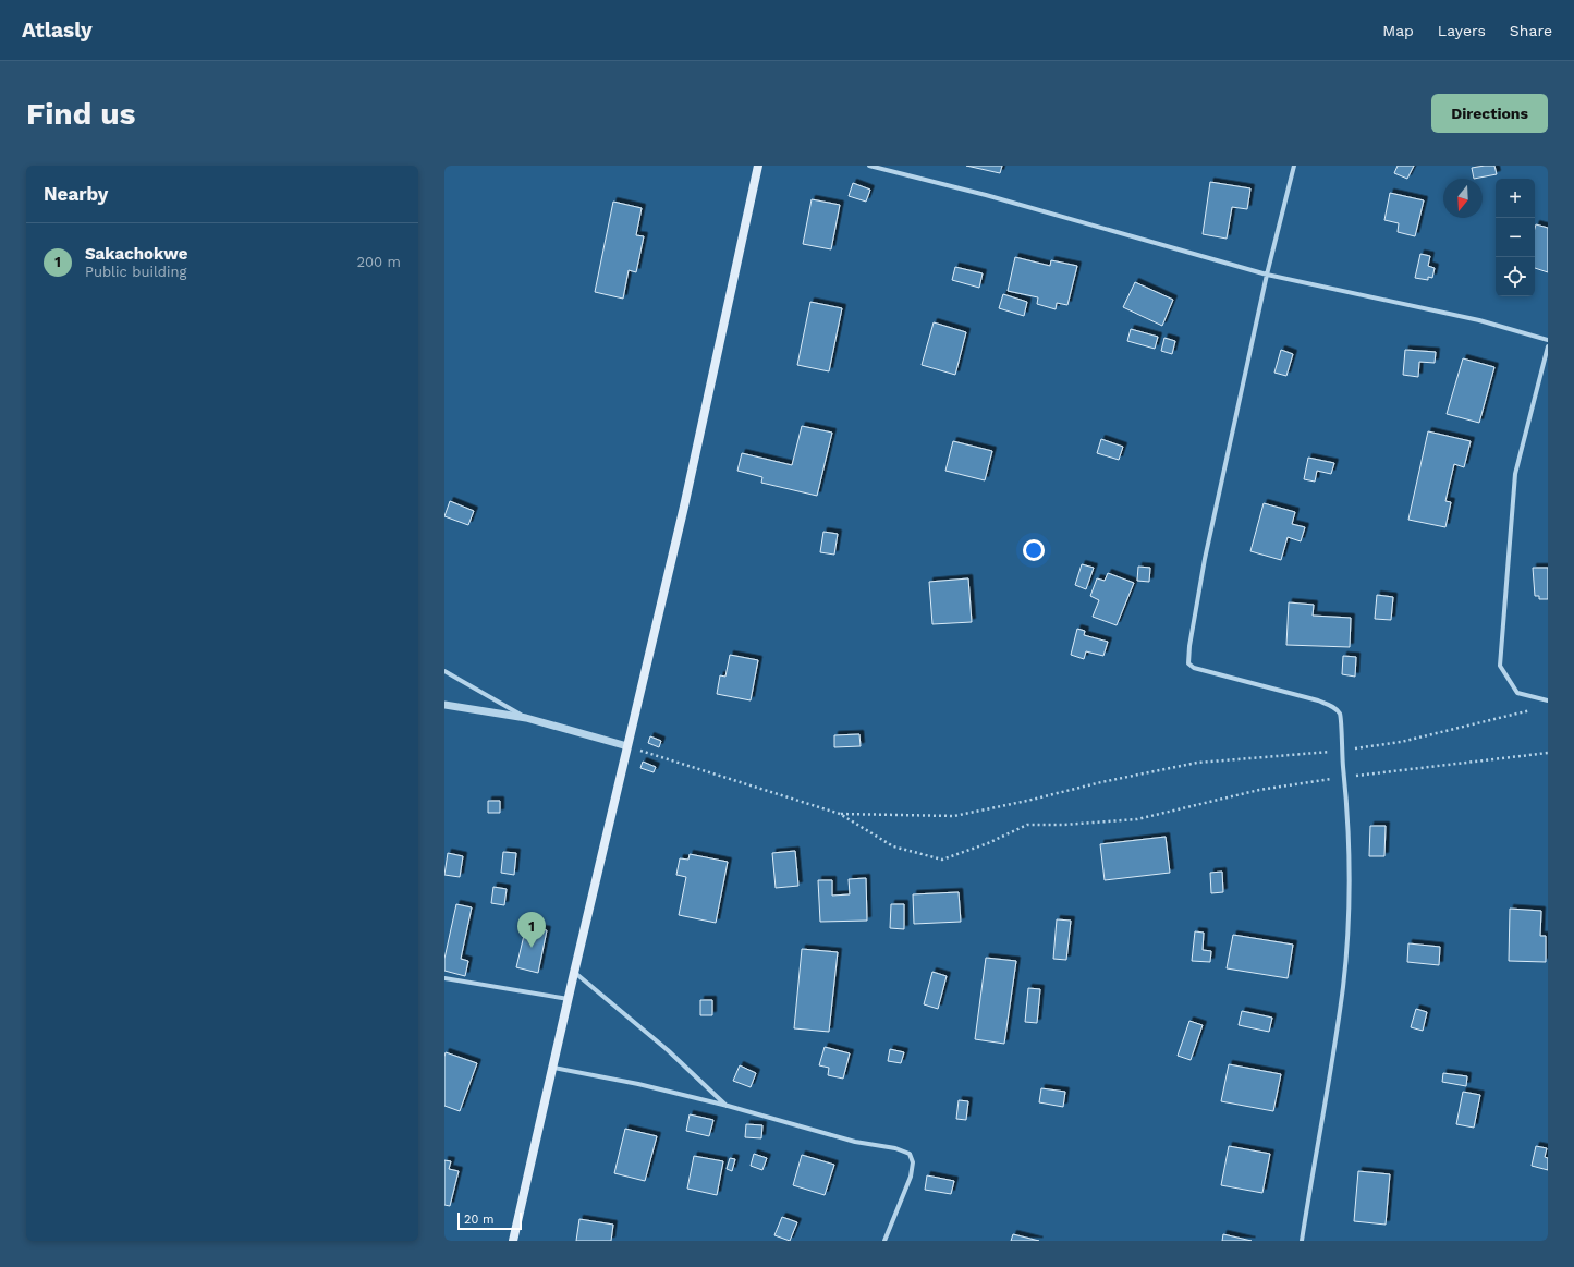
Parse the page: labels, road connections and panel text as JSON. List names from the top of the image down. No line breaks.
{"scale_bar":"20 m","north":"bottom","page":{"header":"Atlasly","nav":["Map","Layers","Share"],"buttons":"Directions","title":"Find us","heading":"Nearby","map_buttons":["+","−"],"list":[{"mark":"1","name":"Sakachokwe","note":"Public building","value":"200 m"}],"pins":"1","scale":"20 m"}}
